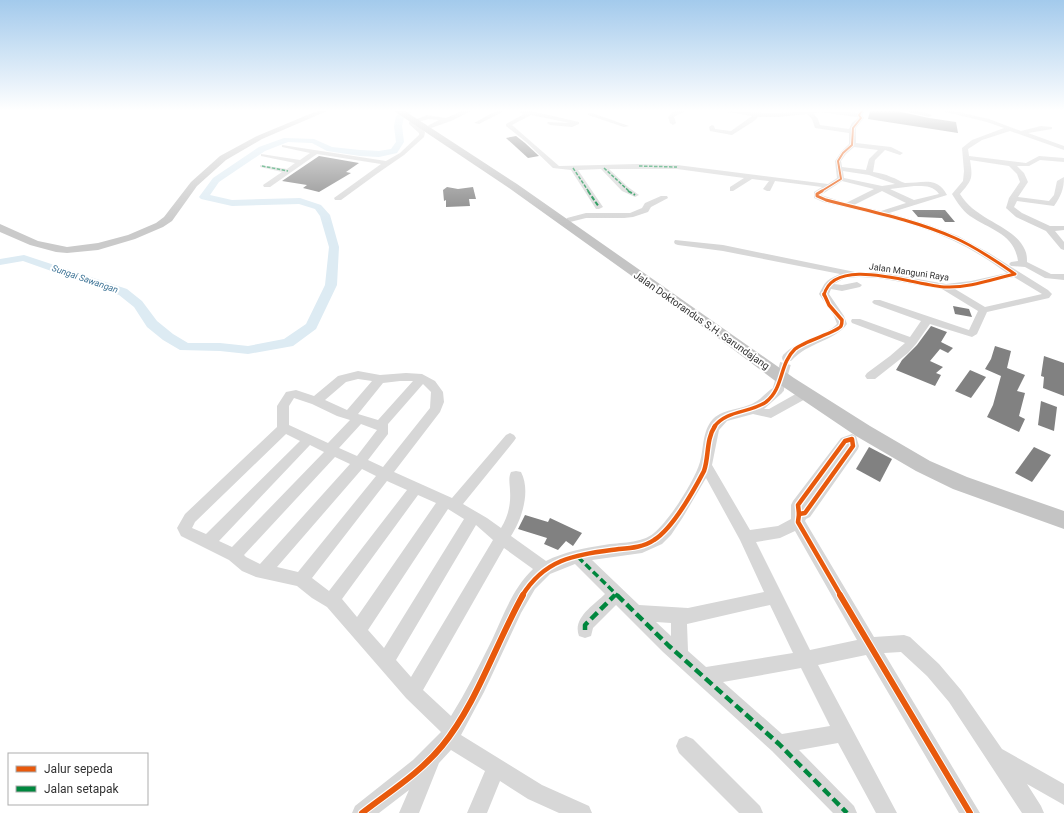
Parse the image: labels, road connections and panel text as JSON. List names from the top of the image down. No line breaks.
{"streets":{"highway":["Jalan Doktorandus S.H. Sarundajang"],"street":["Jalan Manguni Raya"]},"water":["Sungai Sawangan"],"legend":["Jalur sepeda","Jalan setapak"]}
